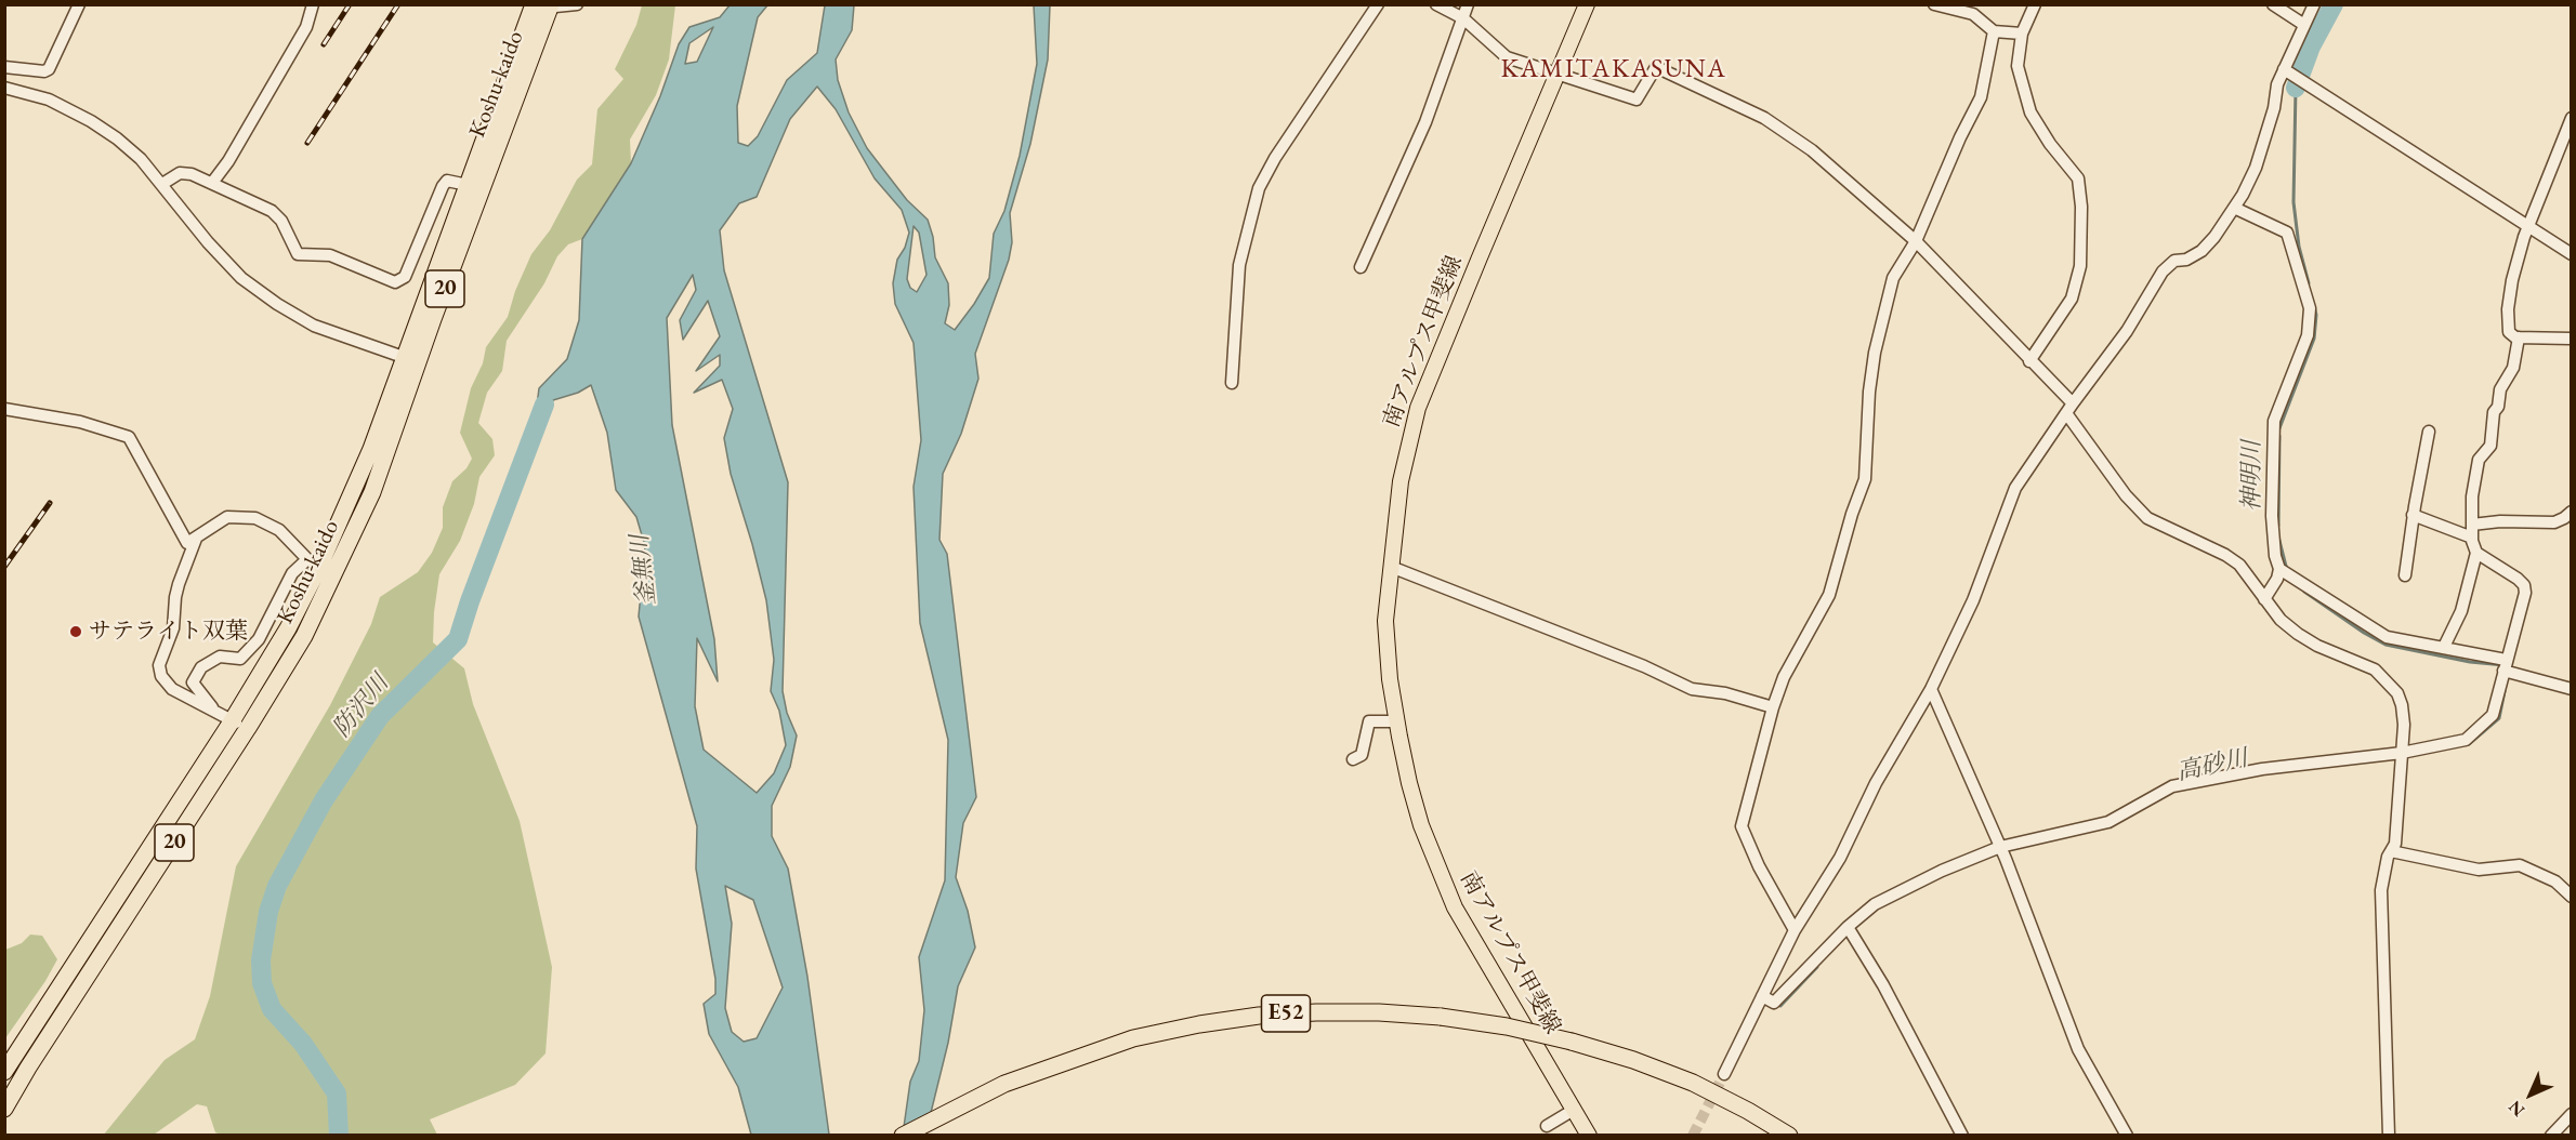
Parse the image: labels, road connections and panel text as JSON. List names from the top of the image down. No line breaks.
{"streets":{"highway":["Koshu-kaido","20","E52"],"main road":["南アルプス甲斐線"]},"districts":["KAMITAKASUNA"],"water":["神明川","釜無川","防沢川","高砂川"],"places":["サテライト双葉"],"north":"bottom left"}
